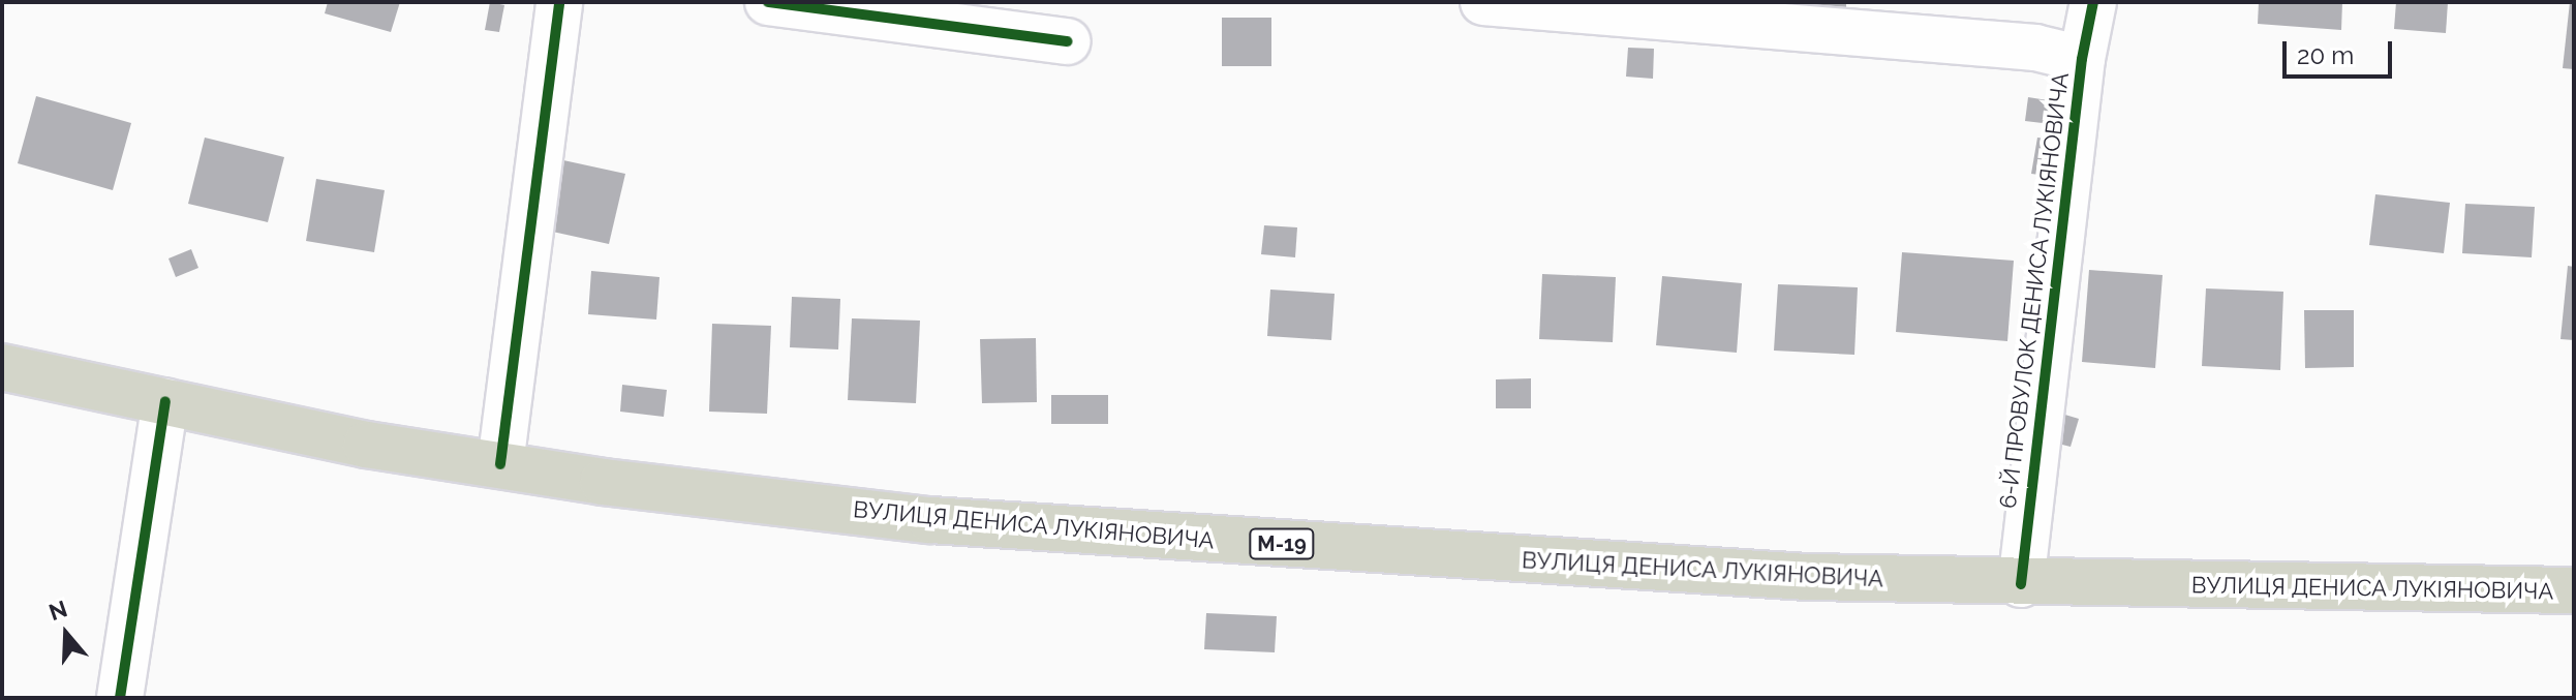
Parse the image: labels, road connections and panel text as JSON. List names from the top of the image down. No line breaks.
{"streets":{"highway":["ВУЛИЦЯ ДЕНИСА ЛУКІЯНОВИЧА","М-19"],"street":["6-Й ПРОВУЛОК ДЕНИСА ЛУКІЯНОВИЧА"]},"crossings":[["6-Й ПРОВУЛОК ДЕНИСА ЛУКІЯНОВИЧА","ВУЛИЦЯ ДЕНИСА ЛУКІЯНОВИЧА"]],"scale_bar":"20 m","north":"top"}
